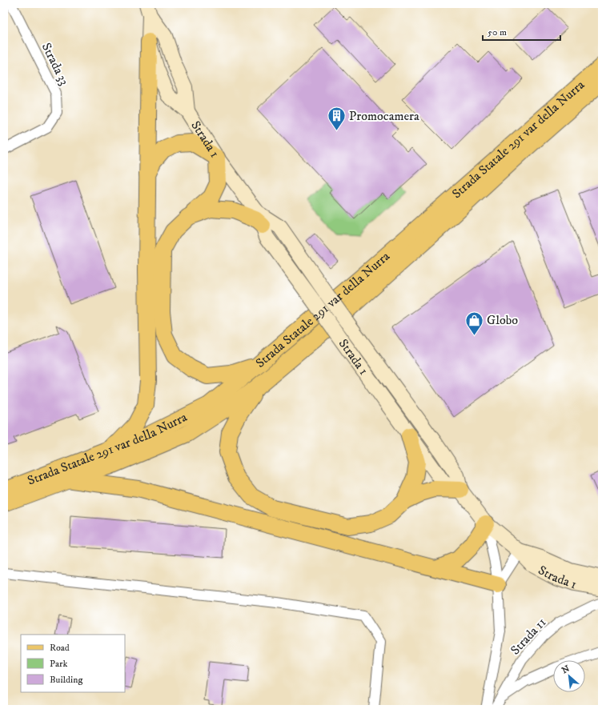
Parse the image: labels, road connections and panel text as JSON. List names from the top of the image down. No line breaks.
{"streets":{"main road":["Strada Statale 291 var della Nurra"],"street":["Strada 33","Strada 1","Strada 11"]},"crossings":[["Strada 1","Strada 11"]],"places":{"building":["Promocamera"],"shop":["Globo"]},"legend":["Road","Park","Building"],"scale_bar":"50 m","north":"top left"}
